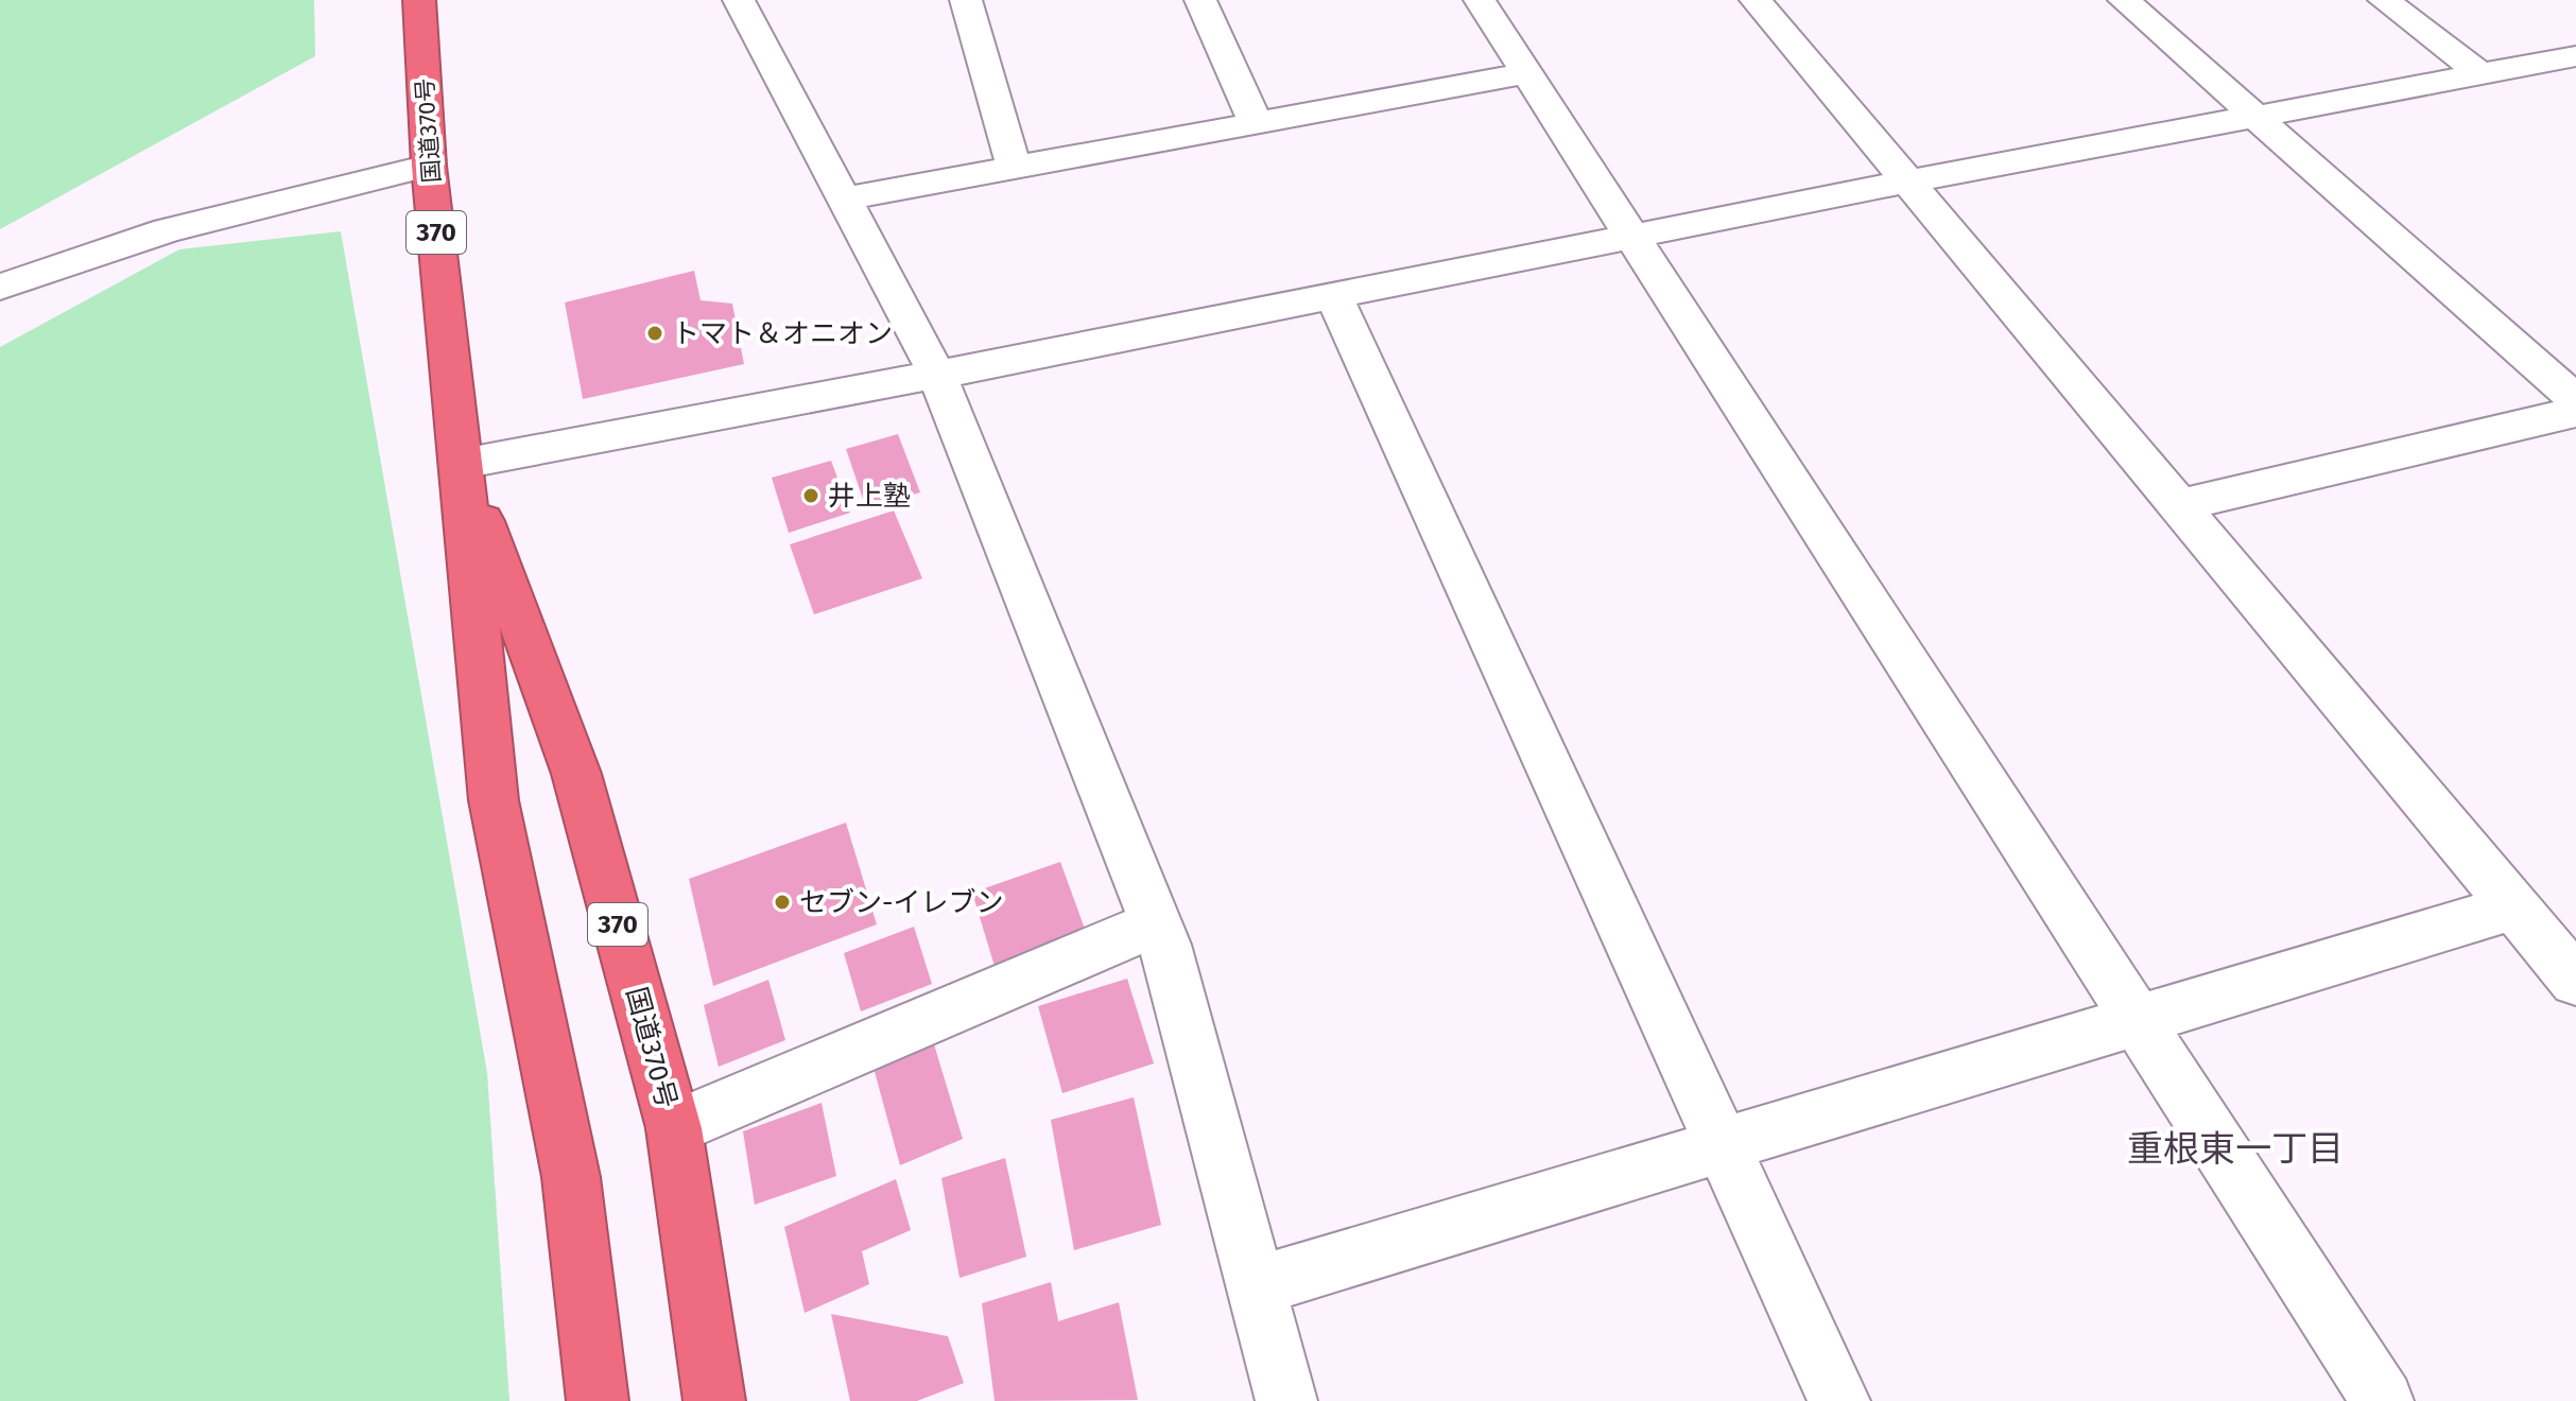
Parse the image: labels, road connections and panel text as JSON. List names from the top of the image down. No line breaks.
{"streets":{"highway":["国道370号","370"]},"districts":["重根東一丁目"],"places":["トマト＆オニオン","井上塾","セブン-イレブン"]}
